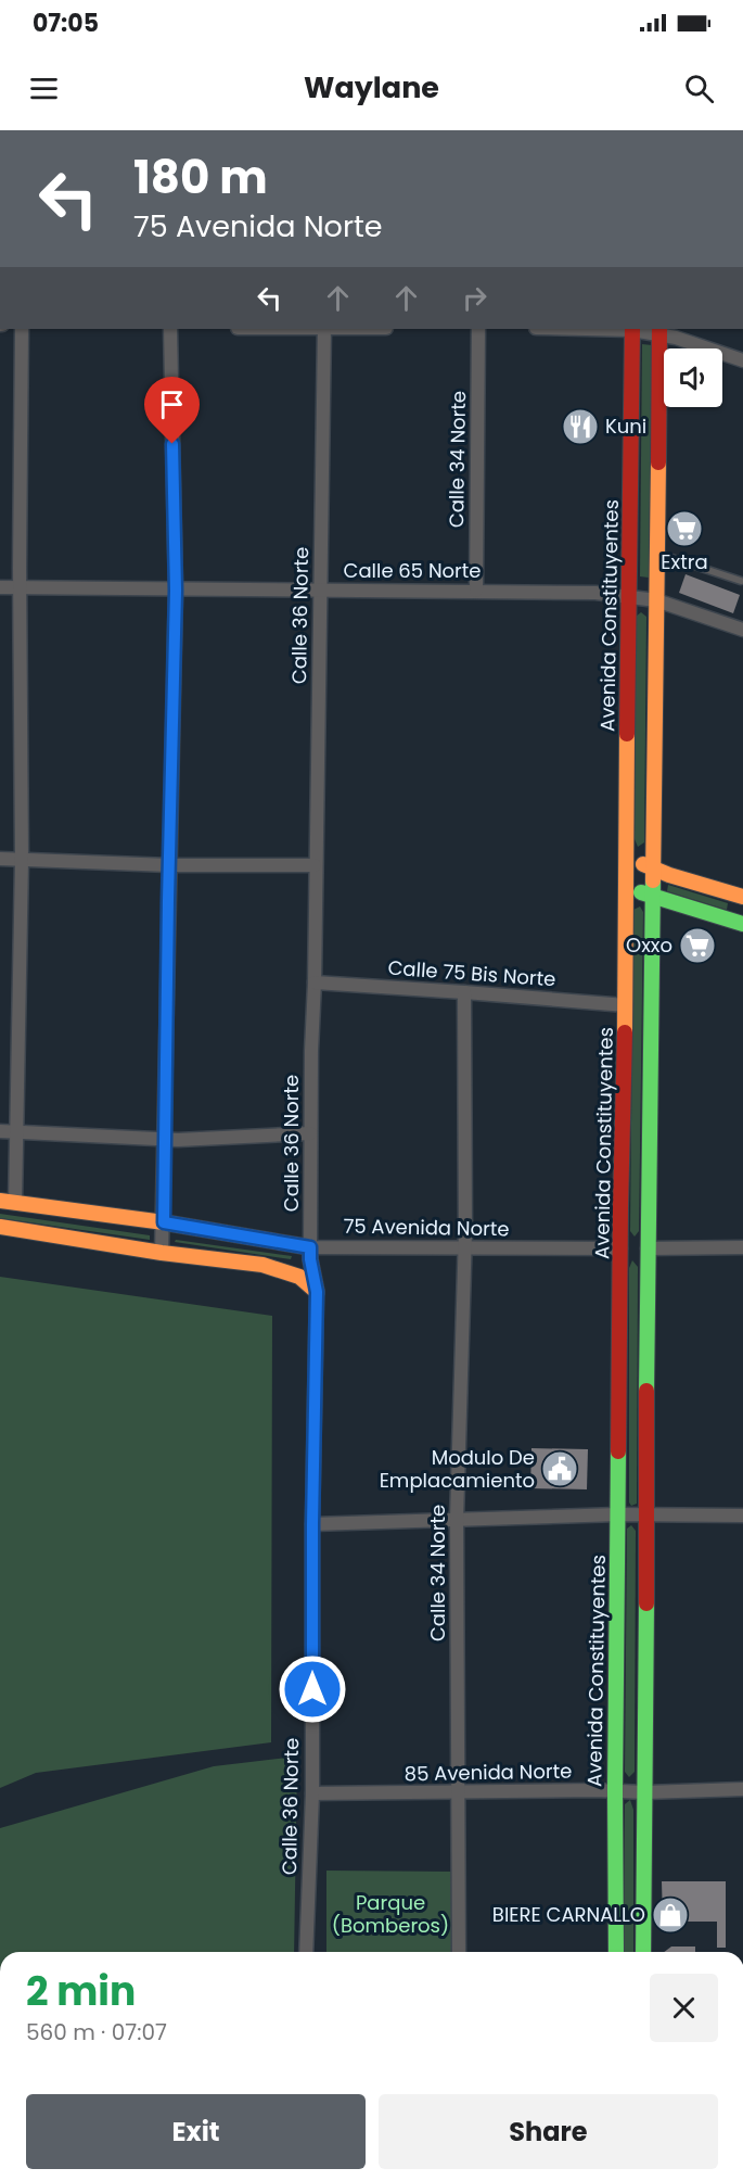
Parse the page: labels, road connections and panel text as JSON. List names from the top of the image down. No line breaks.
{"streets":{"main road":["Calle 36 Norte","Avenida Constituyentes","75 Avenida Norte"],"street":["Calle 34 Norte","Calle 65 Norte","Calle 75 Bis Norte","85 Avenida Norte"]},"crossings":[["Calle 34 Norte","Calle 65 Norte"],["Calle 34 Norte","Calle 75 Bis Norte"],["Calle 34 Norte","75 Avenida Norte"],["Calle 34 Norte","85 Avenida Norte"],["Calle 65 Norte","Calle 36 Norte"],["Calle 65 Norte","Avenida Constituyentes"],["Calle 36 Norte","Calle 75 Bis Norte"],["Calle 36 Norte","75 Avenida Norte"],["Calle 36 Norte","85 Avenida Norte"],["Avenida Constituyentes","Calle 75 Bis Norte"],["Avenida Constituyentes","75 Avenida Norte"],["Avenida Constituyentes","85 Avenida Norte"]],"parks":["Parque (Bomberos)"],"places":{"restaurant":["Kuni"],"supermarket":["Extra","Oxxo"],"public building":["Modulo De Emplacamiento"],"shop":["BIERE CARNALLO"]},"page":{"status":"07:05","header":"Waylane","turn":["180 m","75 Avenida Norte"],"heading":["2 min","560 m · 07:07"],"buttons":["Exit","Share"]}}
